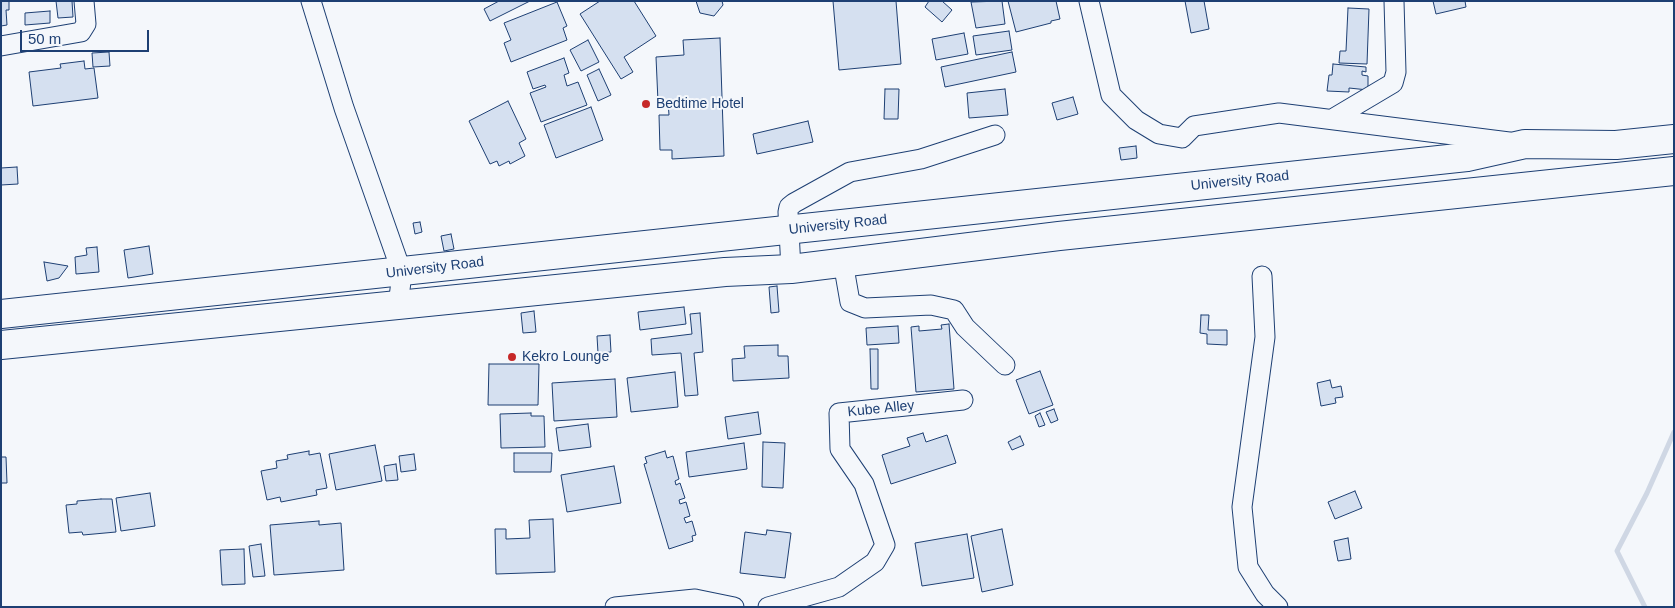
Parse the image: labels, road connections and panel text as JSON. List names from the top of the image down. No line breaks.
{"streets":{"highway":["University Road"],"street":["Kube Alley"]},"places":["Bedtime Hotel","Kekro Lounge"],"scale_bar":"50 m"}
